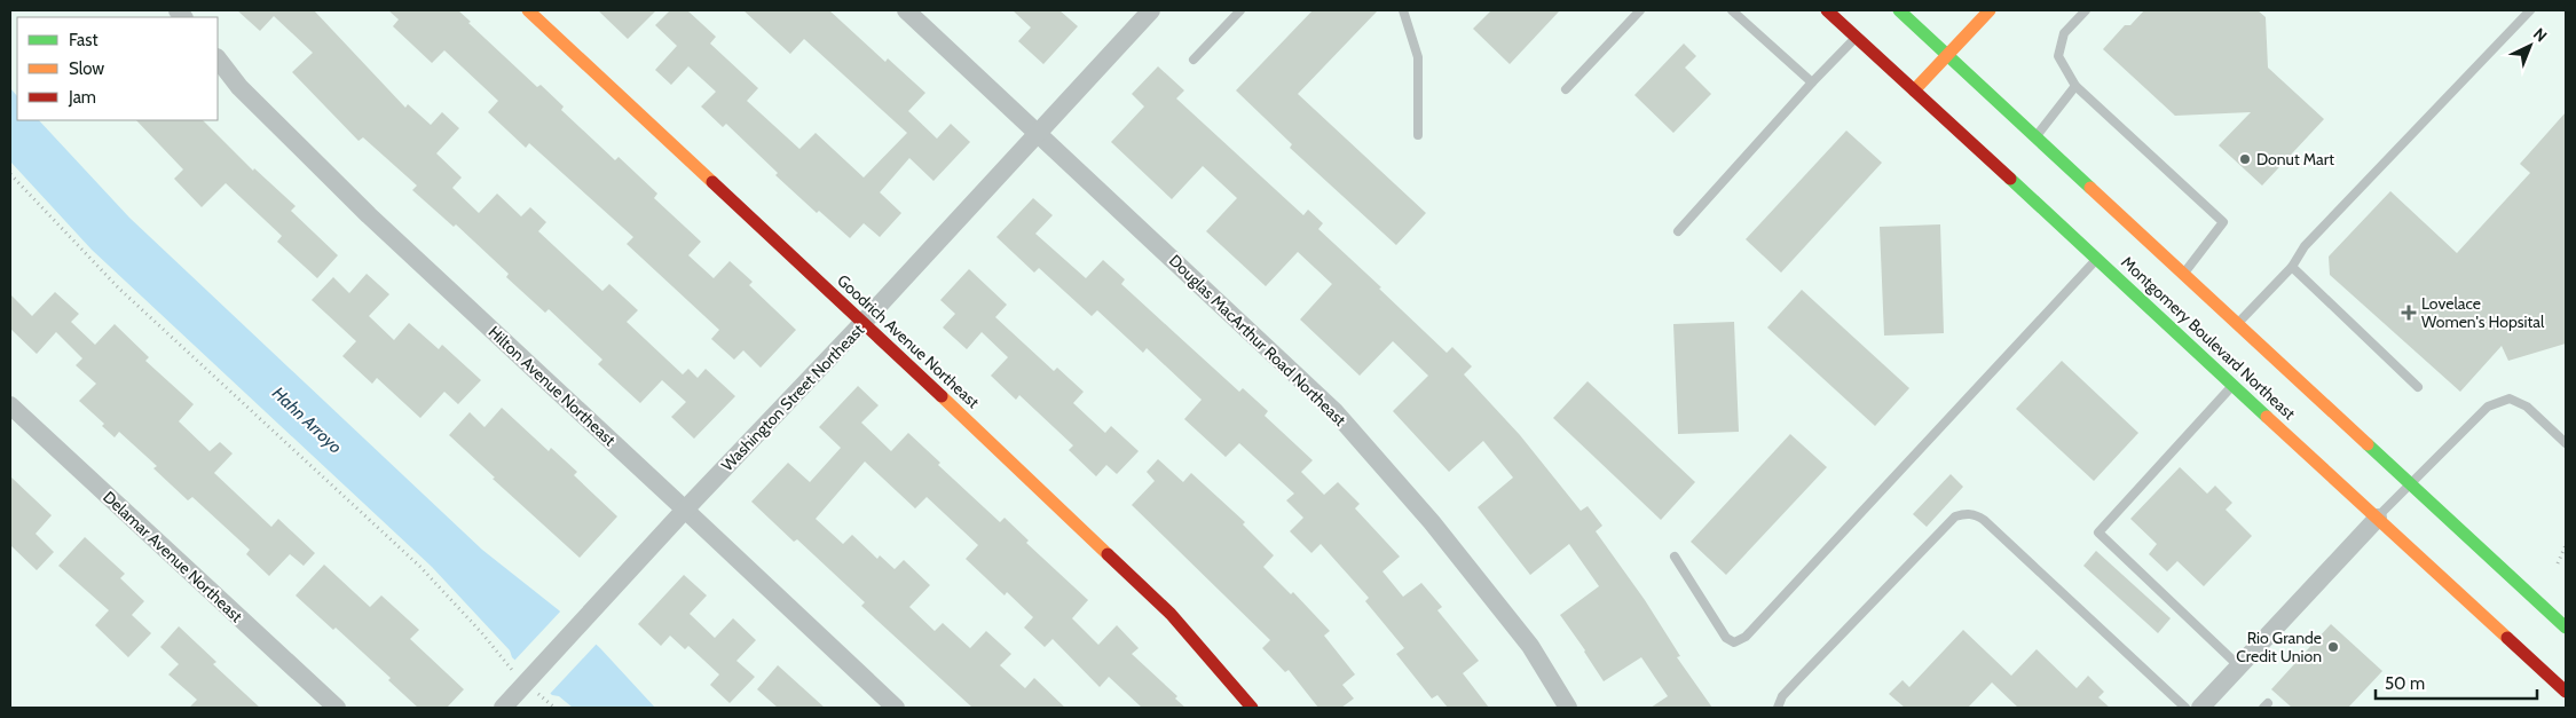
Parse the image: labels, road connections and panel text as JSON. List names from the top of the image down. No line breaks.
{"streets":{"main road":["Montgomery Boulevard Northeast","Goodrich Avenue Northeast"],"street":["Douglas MacArthur Road Northeast","Hilton Avenue Northeast","Washington Street Northeast","Delamar Avenue Northeast"]},"crossings":[["Douglas MacArthur Road Northeast","Washington Street Northeast"],["Goodrich Avenue Northeast","Washington Street Northeast"],["Hilton Avenue Northeast","Washington Street Northeast"]],"water":["Hahn Arroyo"],"places":{"other":["Donut Mart","Rio Grande Credit Union"],"health":["Lovelace Women's Hopsital"]},"legend":["Fast","Slow","Jam"],"scale_bar":"50 m","north":"top right"}
